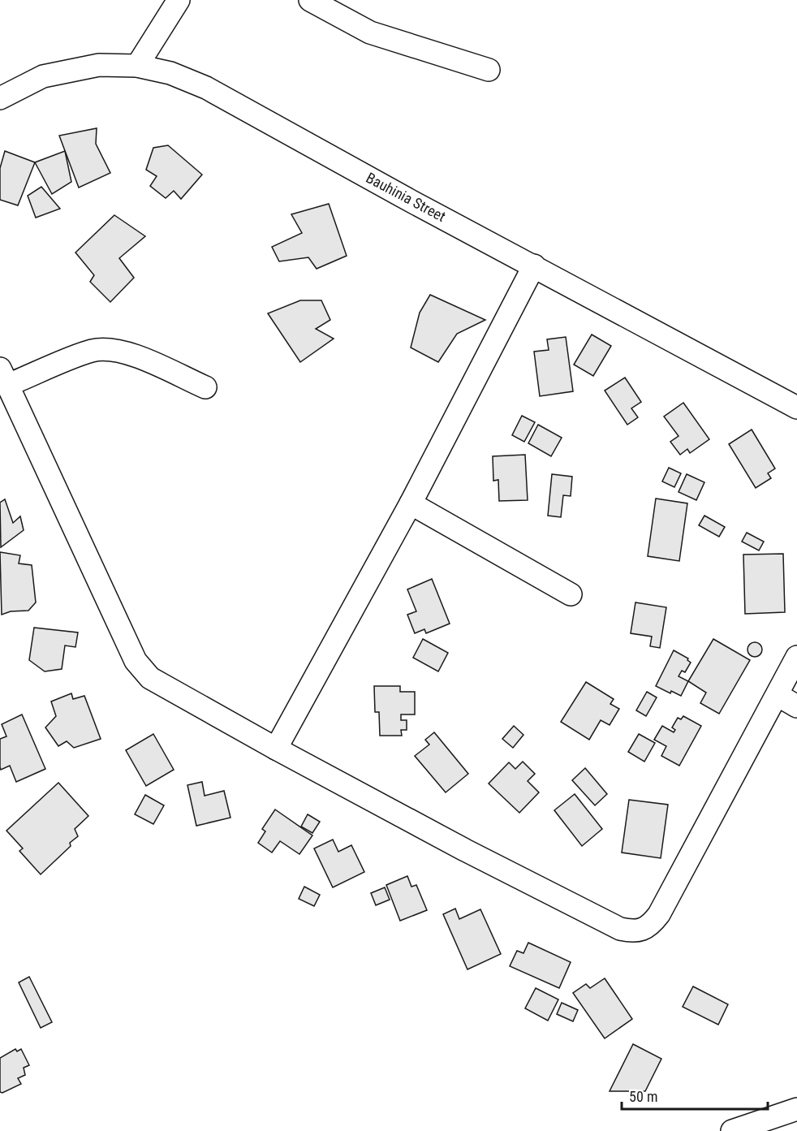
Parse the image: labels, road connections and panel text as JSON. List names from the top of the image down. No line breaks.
{"streets":{"street":["Bauhinia Street"]},"scale_bar":"50 m"}
